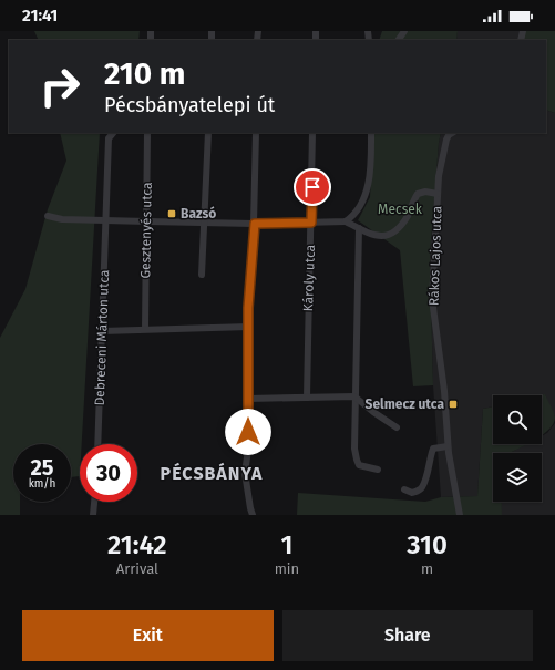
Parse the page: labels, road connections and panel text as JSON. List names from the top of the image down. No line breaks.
{"streets":{"street":["Gesztenyés utca","Rákos Lajos utca","Károly utca","Debreceni Márton utca"]},"districts":["PÉCSBÁNYA"],"parks":["Mecsek"],"places":{"transit":["Bazsó","Selmecz utca"]},"page":{"status":"21:41","turn":["210 m","Pécsbányatelepi út"],"speed":"25 km/h","limit":"30","eta":["21:42","Arrival","1","min","310","m"],"buttons":["Exit","Share"]}}
